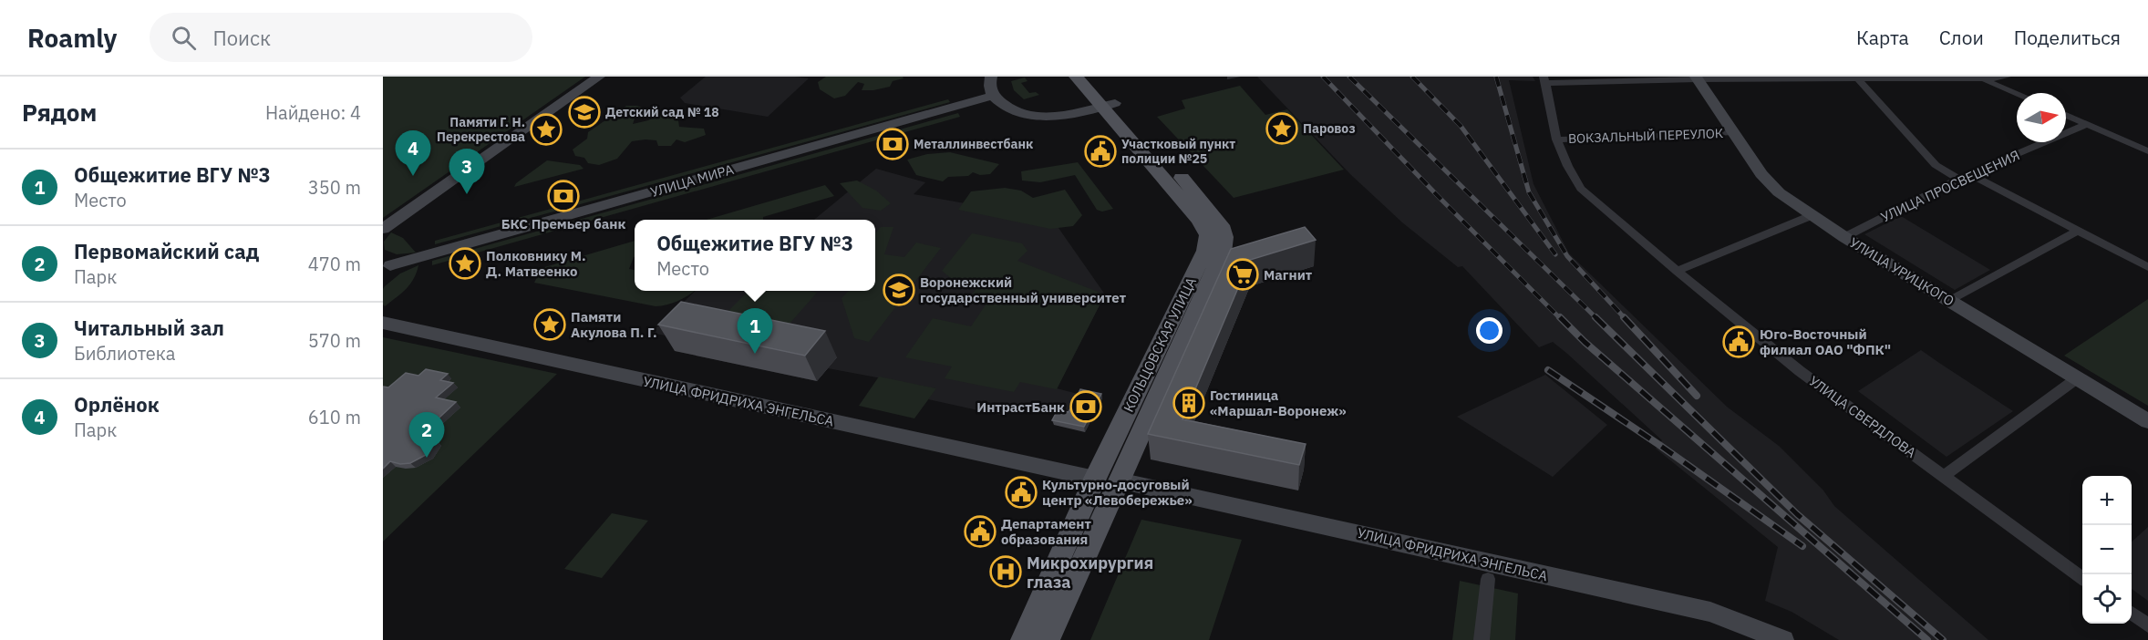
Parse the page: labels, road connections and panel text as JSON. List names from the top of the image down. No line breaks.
{"streets":{"main road":["КОЛЬЦОВСКАЯ УЛИЦА"],"street":["ВОКЗАЛЬНЫЙ ПЕРЕУЛОК","УЛИЦА МИРА","УЛИЦА ПРОСВЕЩЕНИЯ","УЛИЦА УРИЦКОГО","УЛИЦА ФРИДРИХА ЭНГЕЛЬСА","УЛИЦА СВЕРДЛОВА"]},"crossings":[["ВОКЗАЛЬНЫЙ ПЕРЕУЛОК","УЛИЦА УРИЦКОГО"],["ВОКЗАЛЬНЫЙ ПЕРЕУЛОК","УЛИЦА СВЕРДЛОВА"],["УЛИЦА ПРОСВЕЩЕНИЯ","УЛИЦА УРИЦКОГО"],["КОЛЬЦОВСКАЯ УЛИЦА","УЛИЦА ФРИДРИХА ЭНГЕЛЬСА"]],"places":{"school or university":["Детский сад № 18","Воронежский государственный университет"],"place":["Паровоз","Памяти Г. Н. Перекрестова","Полковнику М. Д. Матвеенко","Памяти Акулова П. Г."],"bank":["Металлинвестбанк","БКС Премьер банк","ИнтрастБанк"],"public building":["Участковый пункт полиции №25","Юго-Восточный филиал ОАО \"ФПК\"","Культурно-досуговый центр «Левобережье»","Департамент образования"],"supermarket":["Магнит"],"building":["Гостиница «Маршал-Воронеж»"],"hospital":["Микрохирургия глаза"]},"north":"right","page":{"header":"Roamly","search":"Поиск","nav":["Карта","Слои","Поделиться"],"heading":["Рядом","Найдено: 4"],"pins":["4","3","1","2"],"list":[{"mark":"1","name":"Общежитие ВГУ №3","note":"Место","value":"350 m"},{"mark":"2","name":"Первомайский сад","note":"Парк","value":"470 m"},{"mark":"3","name":"Читальный зал","note":"Библиотека","value":"570 m"},{"mark":"4","name":"Орлёнок","note":"Парк","value":"610 m"}],"popup":["Общежитие ВГУ №3","Место"],"map_buttons":["+","−"]}}
